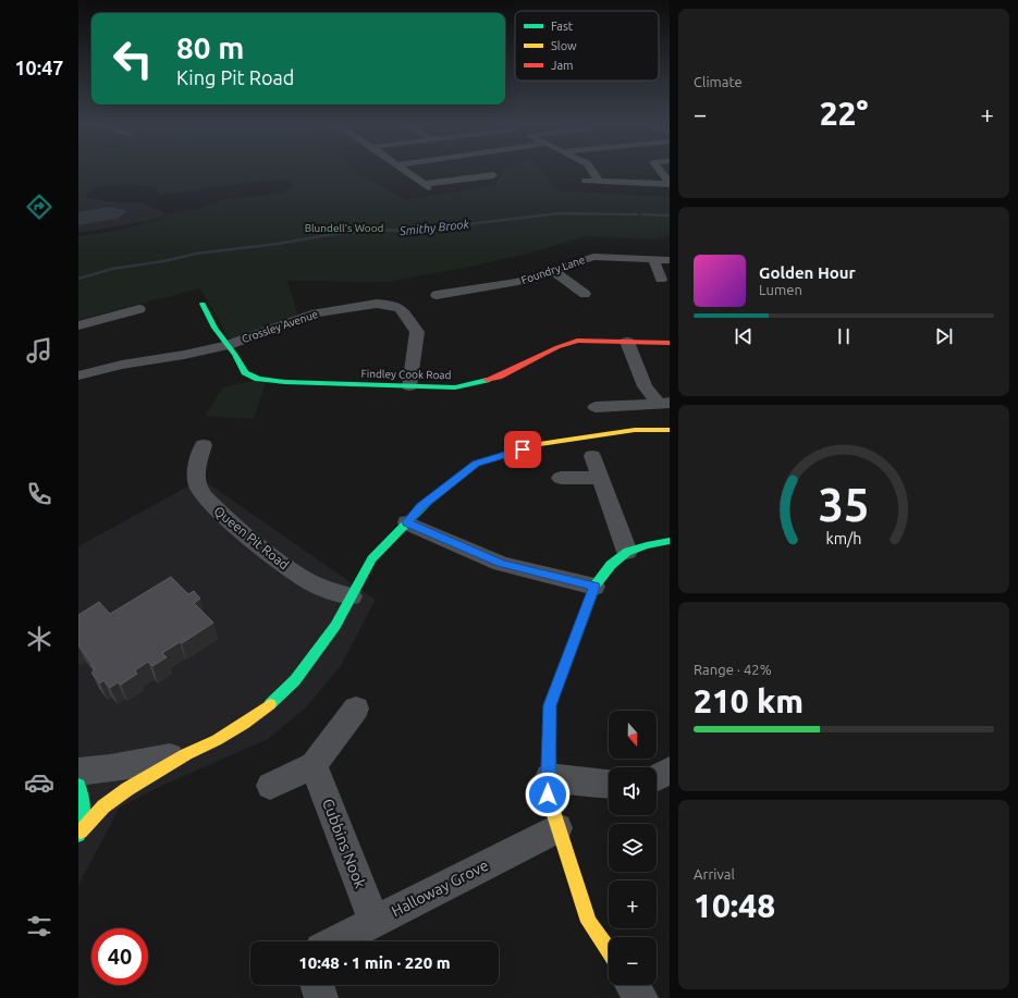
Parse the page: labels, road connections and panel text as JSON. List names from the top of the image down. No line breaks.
{"streets":{"street":["Foundry Lane","Crossley Avenue","Findley Cook Road","Queen Pit Road","Cubbins Nook","Halloway Grove"]},"crossings":[["Crossley Avenue","Findley Cook Road"],["Cubbins Nook","Halloway Grove"]],"water":["Smithy Brook"],"parks":["Blundell's Wood"],"legend":["Fast","Slow","Jam"],"north":"bottom","page":{"tabs":"10:47","tile":["Climate",["Range · 42%","210 km"],["Arrival","10:48"]],"turn":["80 m","King Pit Road"],"heat":["−","22°","+"],"song":["Golden Hour","Lumen"],"map_buttons":["+","−"],"limit":"40","trip":"10:48 · 1 min · 220 m","gauge":["35","km/h"]}}
